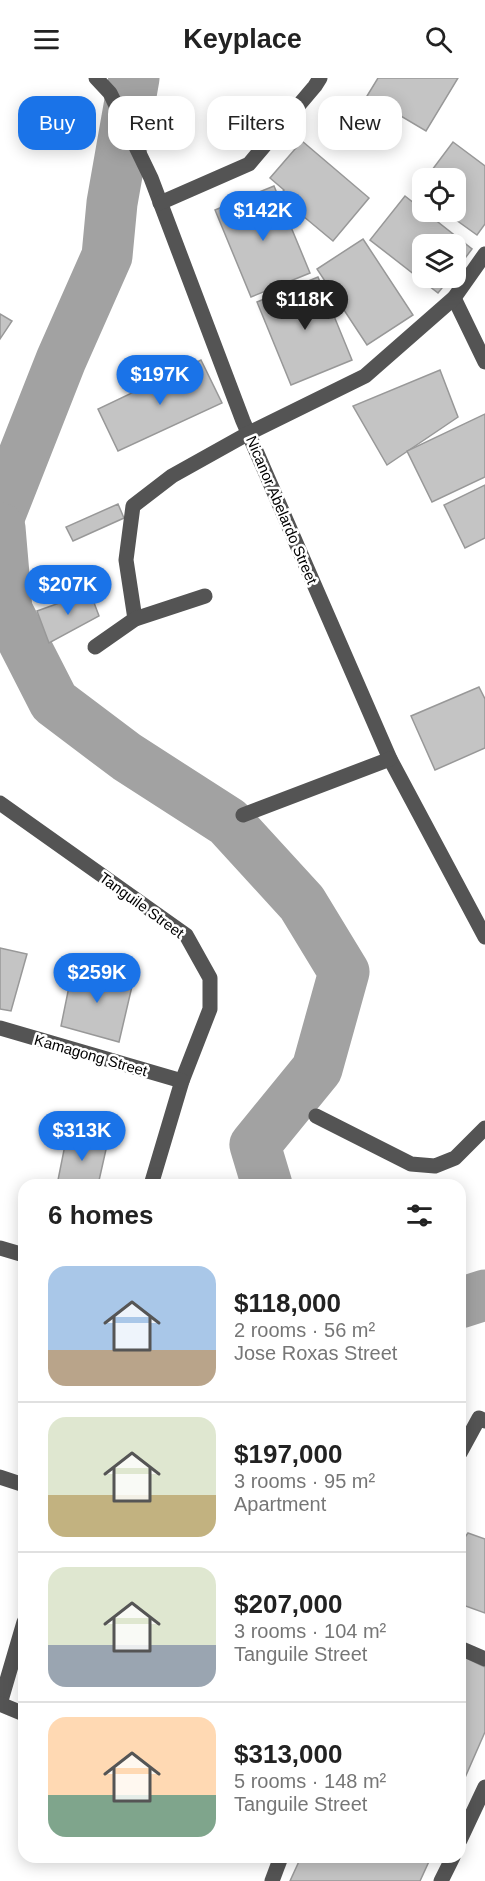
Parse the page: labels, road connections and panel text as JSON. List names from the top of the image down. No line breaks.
{"streets":{"street":["Nicanor Abelardo Street","Tanguile Street","Kamagong Street"]},"crossings":[["Tanguile Street","Kamagong Street"]],"page":{"header":"Keyplace","chip":["Buy","Rent","Filters","New"],"price":["$142K","$118K","$197K","$207K","$259K","$313K"],"heading":"6 homes","list":[{"name":"$118,000","note":"2 rooms · 56 m² · Jose Roxas Street"},{"name":"$197,000","note":"3 rooms · 95 m² · Apartment"},{"name":"$207,000","note":"3 rooms · 104 m² · Tanguile Street"},{"name":"$313,000","note":"5 rooms · 148 m² · Tanguile Street"}]}}
